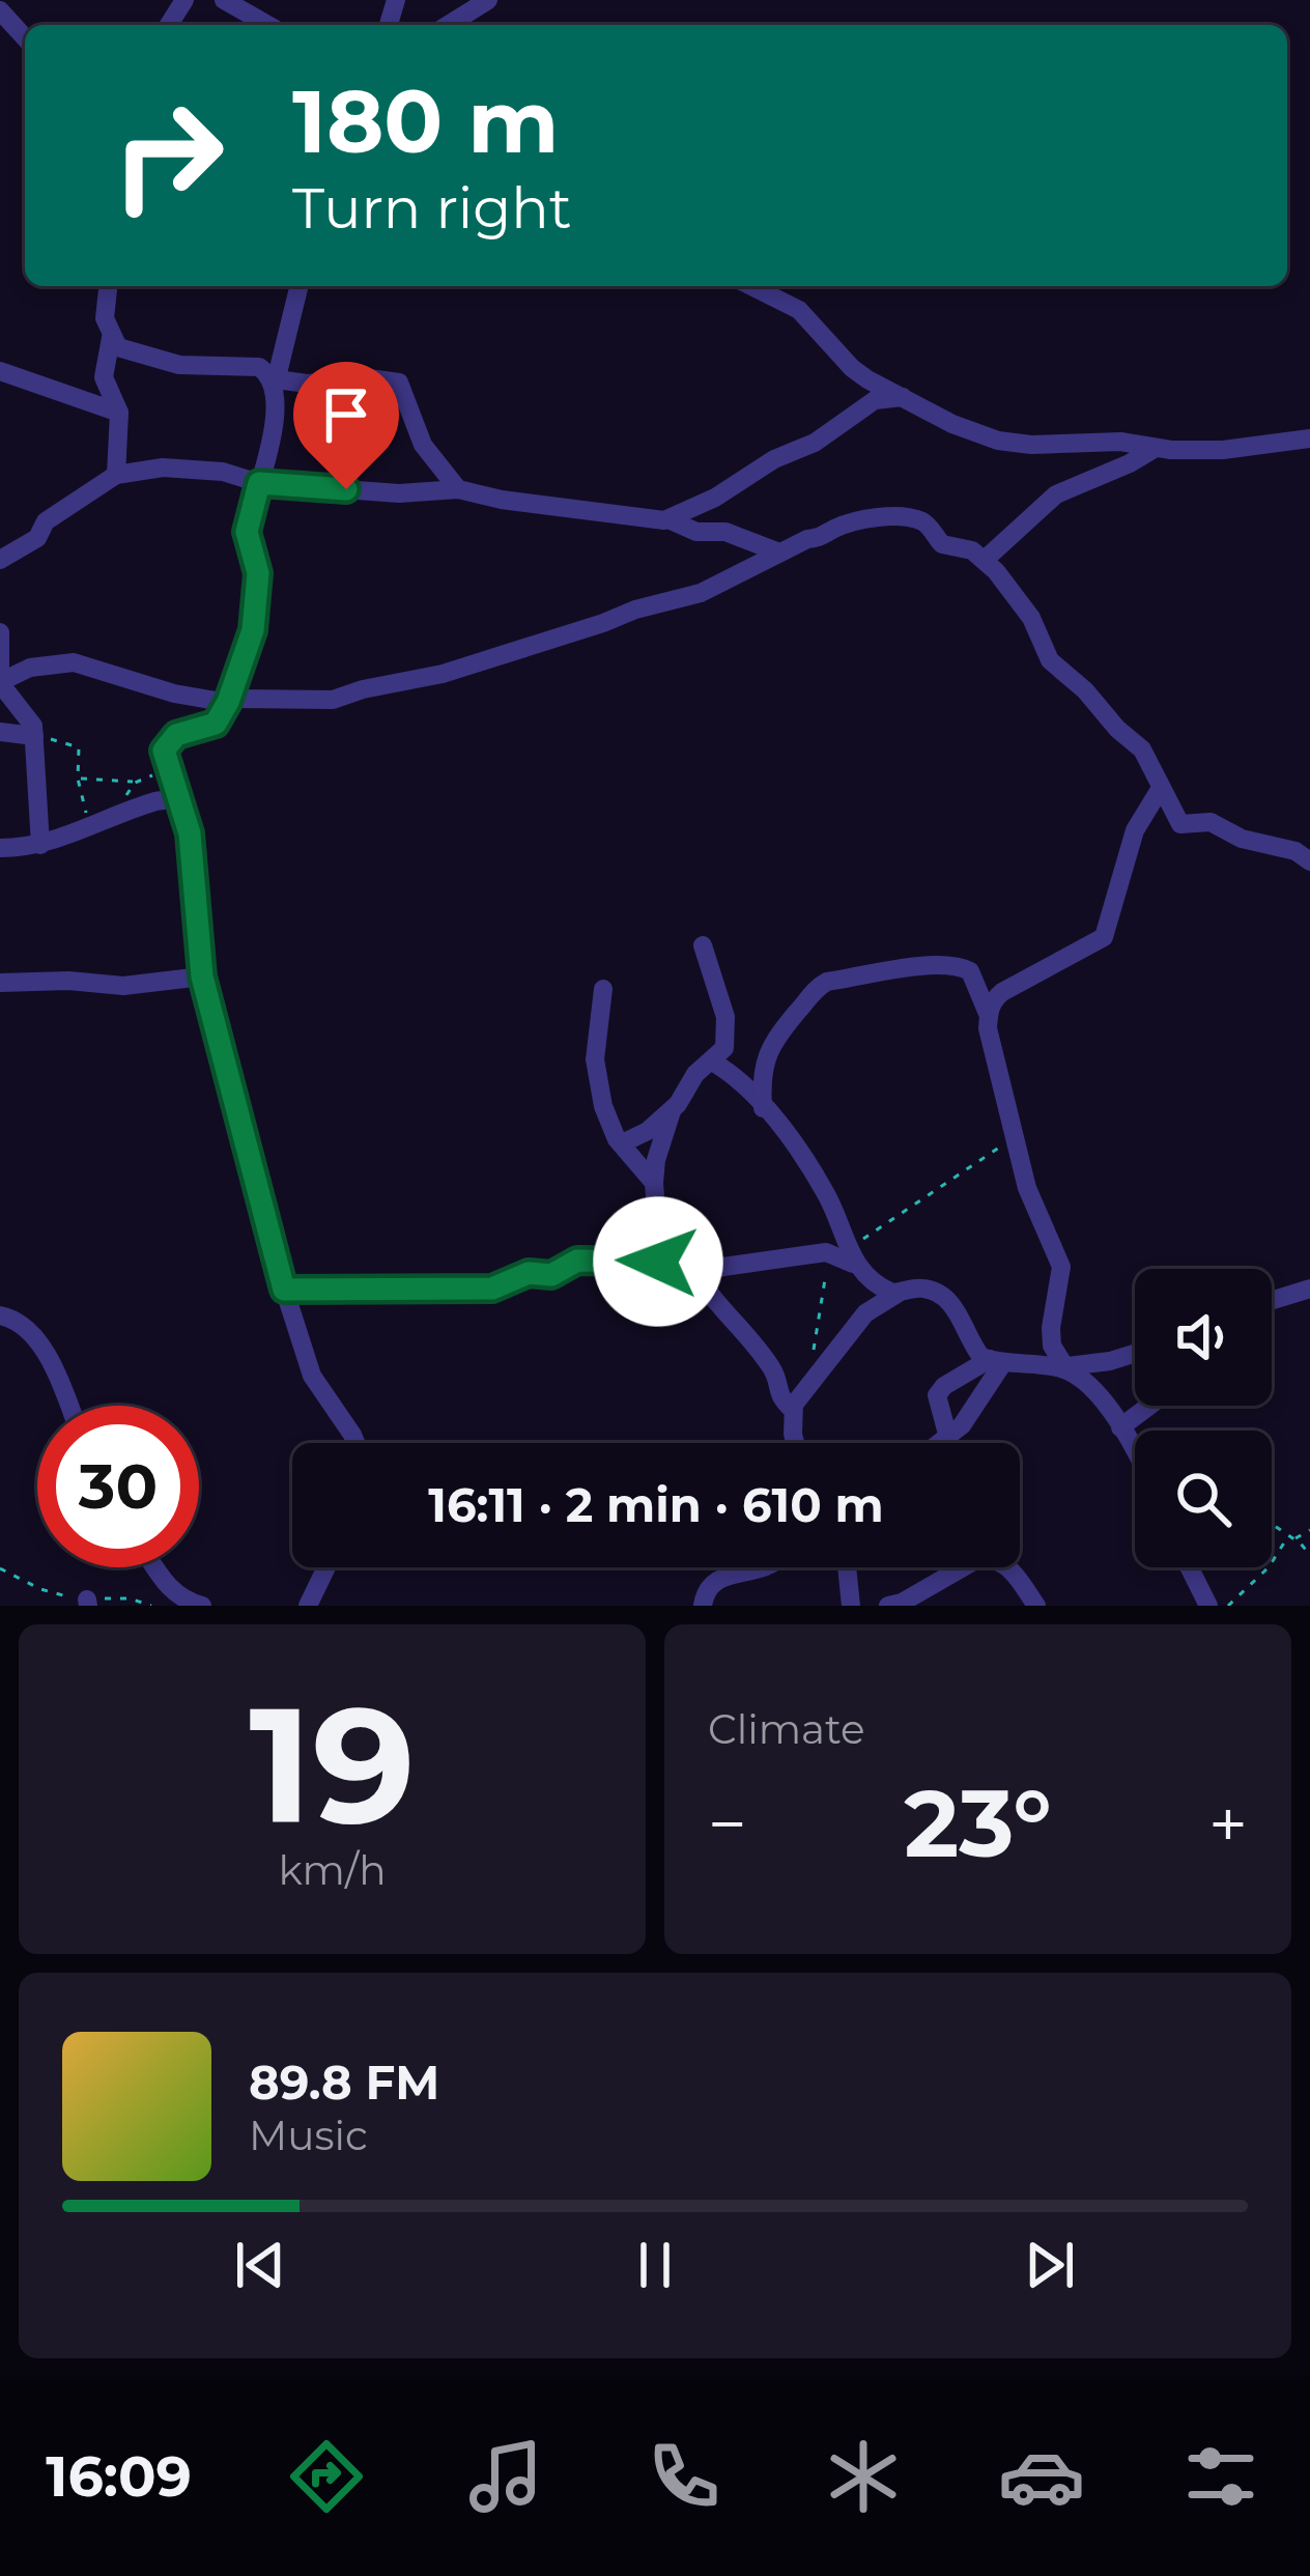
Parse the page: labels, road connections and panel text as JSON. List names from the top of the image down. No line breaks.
{"page":{"turn":["180 m","Turn right"],"limit":"30","trip":"16:11 · 2 min · 610 m","tile":[["19","km/h"],"Climate"],"heat":["−","23°","+"],"song":["89.8 FM","Music"],"tabs":"16:09"}}
